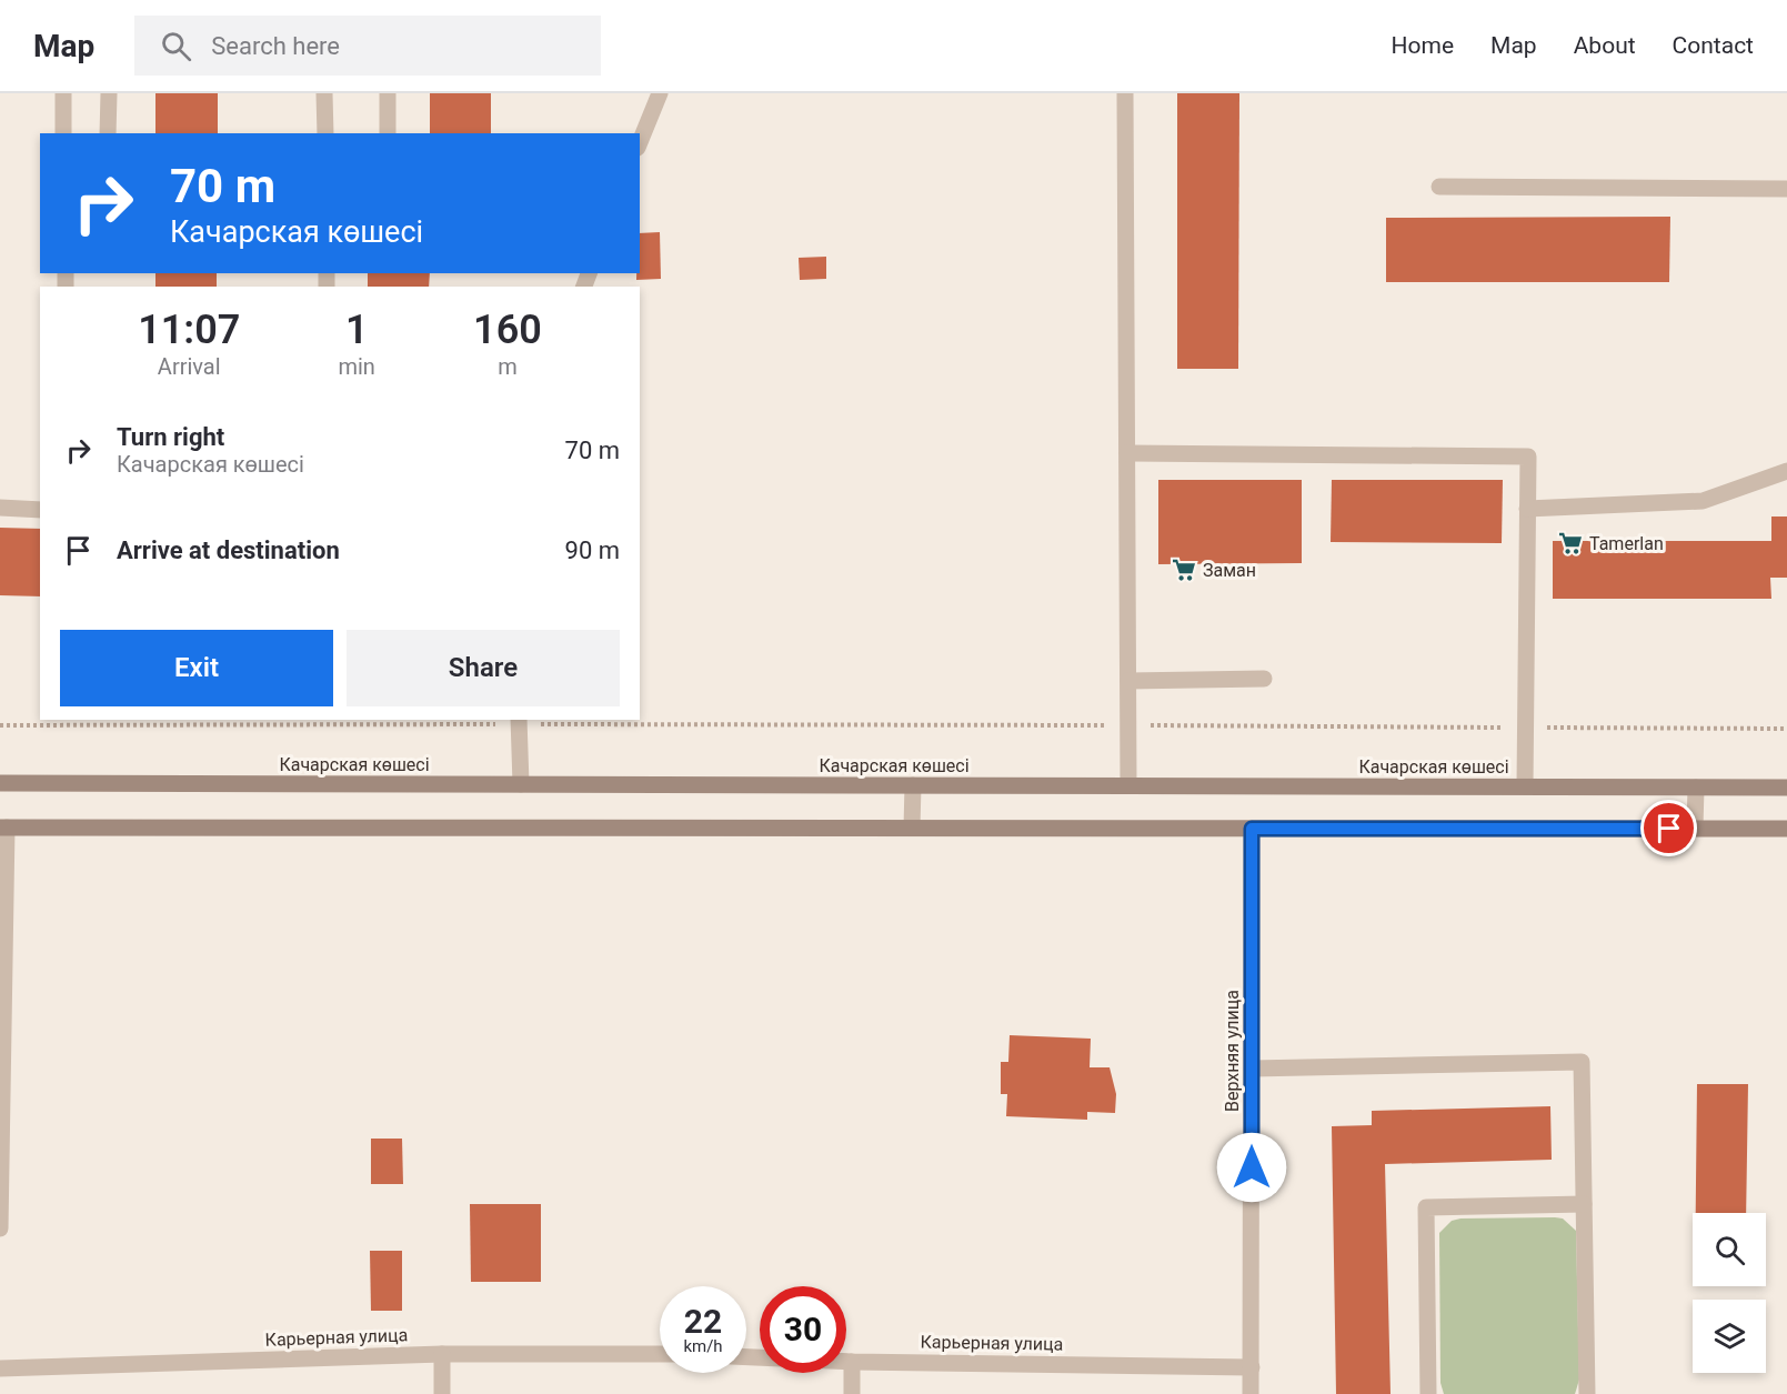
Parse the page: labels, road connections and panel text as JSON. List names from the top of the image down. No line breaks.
{"streets":{"main road":["Качарская көшесі"],"street":["Верхняя улица","Карьерная улица"]},"crossings":[["Верхняя улица","Карьерная улица"]],"places":{"supermarket":["Tamerlan","Заман"]},"page":{"header":"Map","search":"Search here","nav":["Home","Map","About","Contact"],"turn":["70 m","Качарская көшесі"],"eta":["11:07","Arrival","1","min","160","m"],"list":[{"name":"Turn right","note":"Качарская көшесі","value":"70 m"},{"name":"Arrive at destination","value":"90 m"}],"buttons":["Exit","Share"],"speed":"22 km/h","limit":"30"}}
